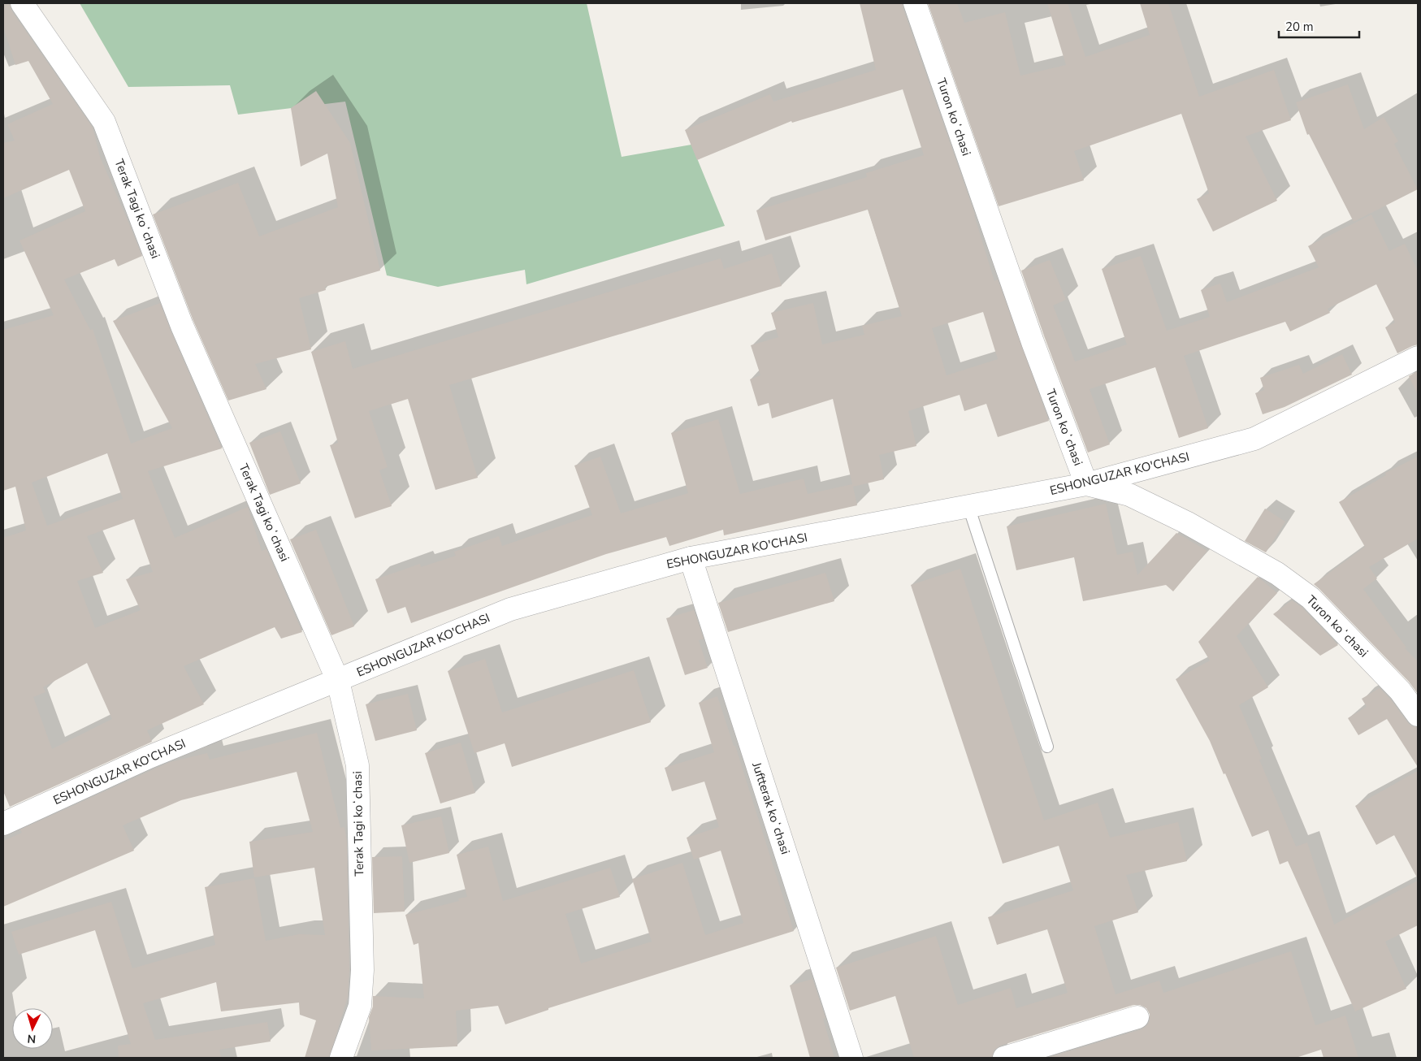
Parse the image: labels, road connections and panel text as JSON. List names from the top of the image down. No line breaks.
{"streets":{"street":["Turon koʻchasi","Terak Tagi koʻchasi","ESHONGUZAR KO'CHASI","Juftterak koʻchasi"]},"crossings":[["Turon koʻchasi","ESHONGUZAR KO'CHASI"],["Terak Tagi koʻchasi","ESHONGUZAR KO'CHASI"],["ESHONGUZAR KO'CHASI","Juftterak koʻchasi"]],"scale_bar":"20 m","north":"bottom"}
